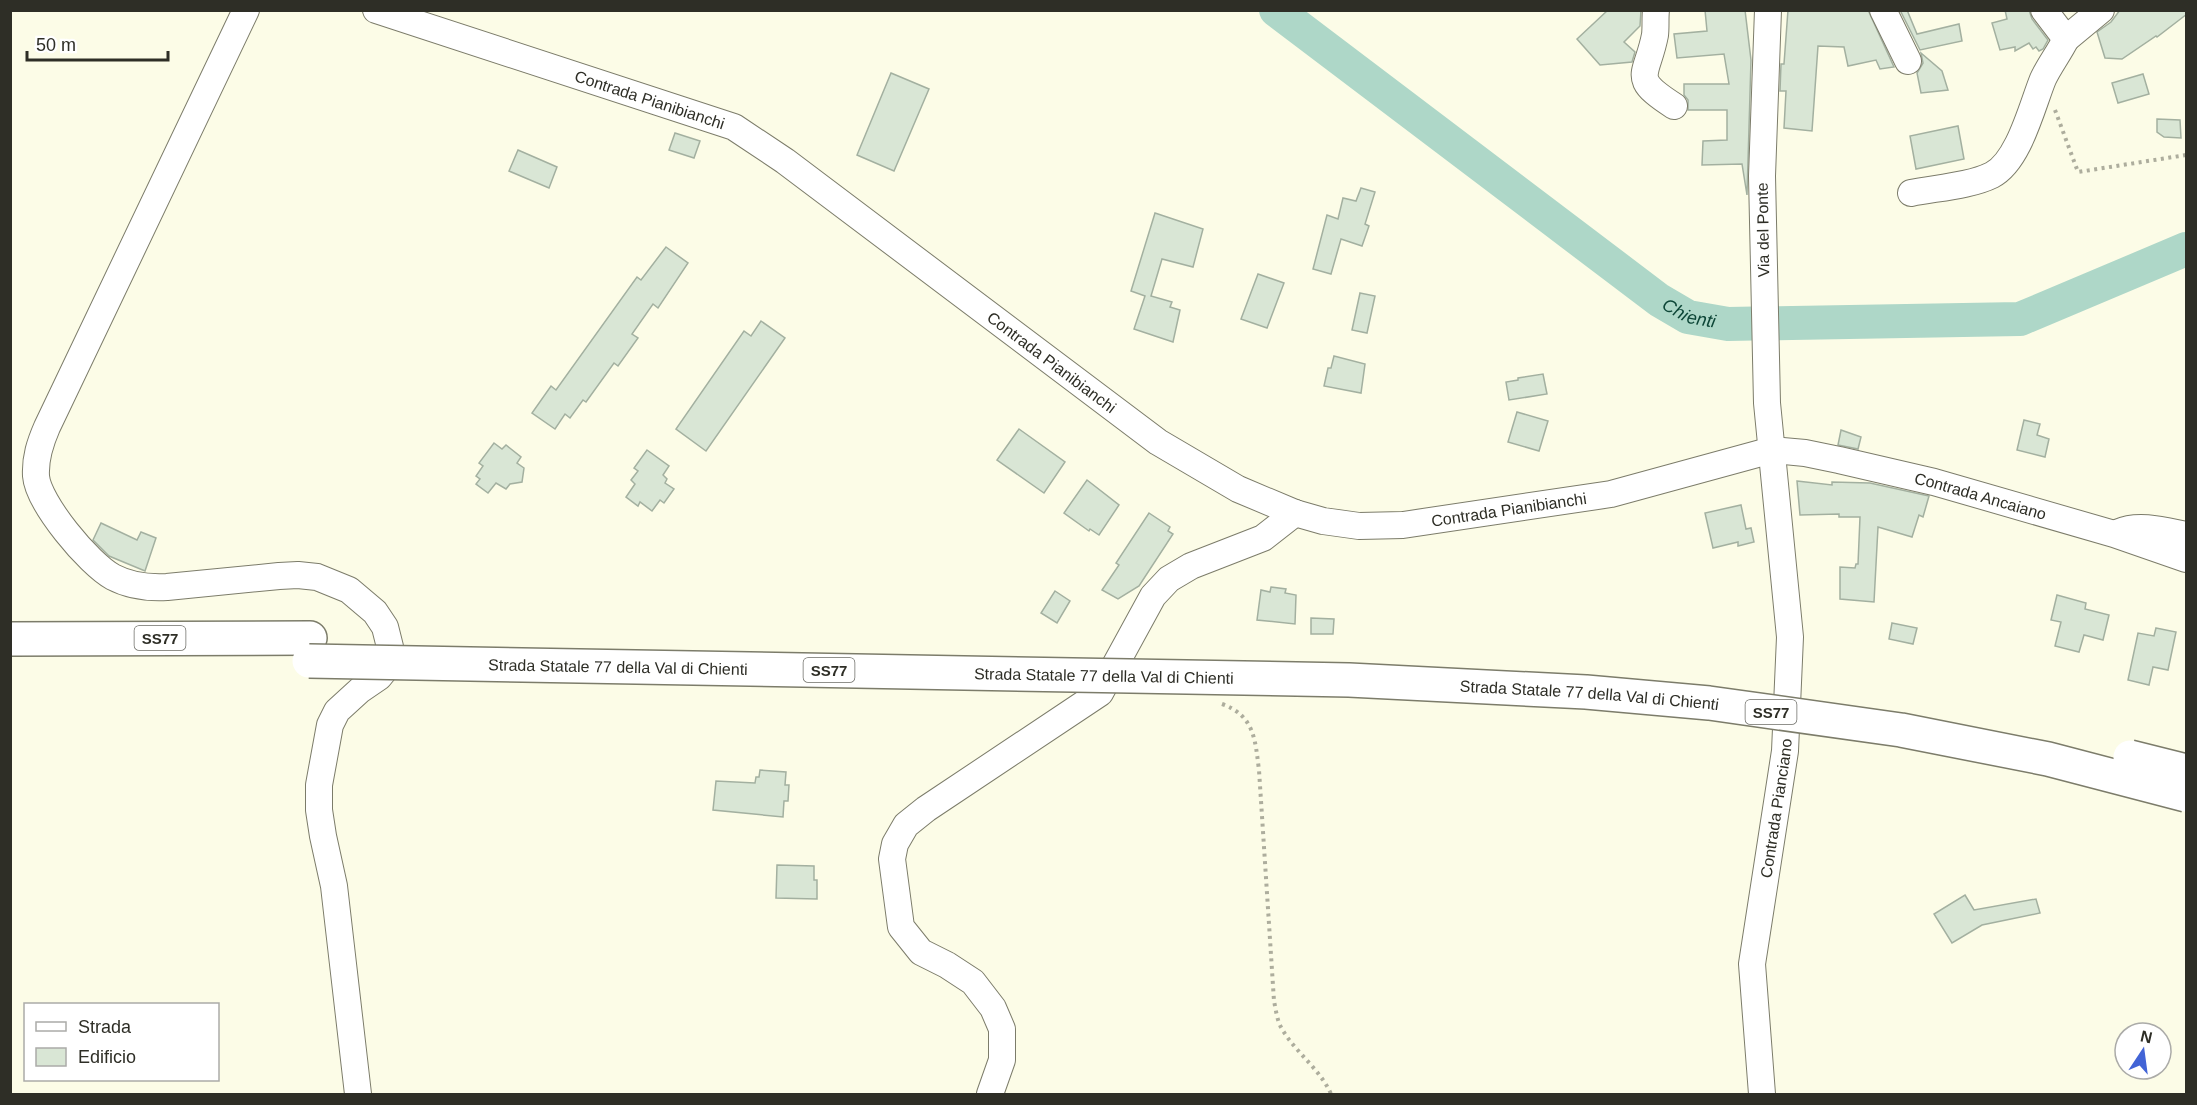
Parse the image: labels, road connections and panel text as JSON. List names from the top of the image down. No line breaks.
{"streets":{"highway":["SS77","Strada Statale 77 della Val di Chienti"],"street":["Contrada Pianibianchi","Via del Ponte","Contrada Ancaiano","Contrada Pianciano"]},"crossings":[["Contrada Pianibianchi","Via del Ponte"],["Contrada Pianibianchi","Contrada Ancaiano"],["Contrada Pianibianchi","Contrada Pianciano"],["Via del Ponte","Contrada Ancaiano"],["Via del Ponte","Contrada Pianciano"],["Contrada Ancaiano","Contrada Pianciano"]],"water":["Chienti"],"legend":["Strada","Edificio"],"scale_bar":"50 m","north":"top"}
